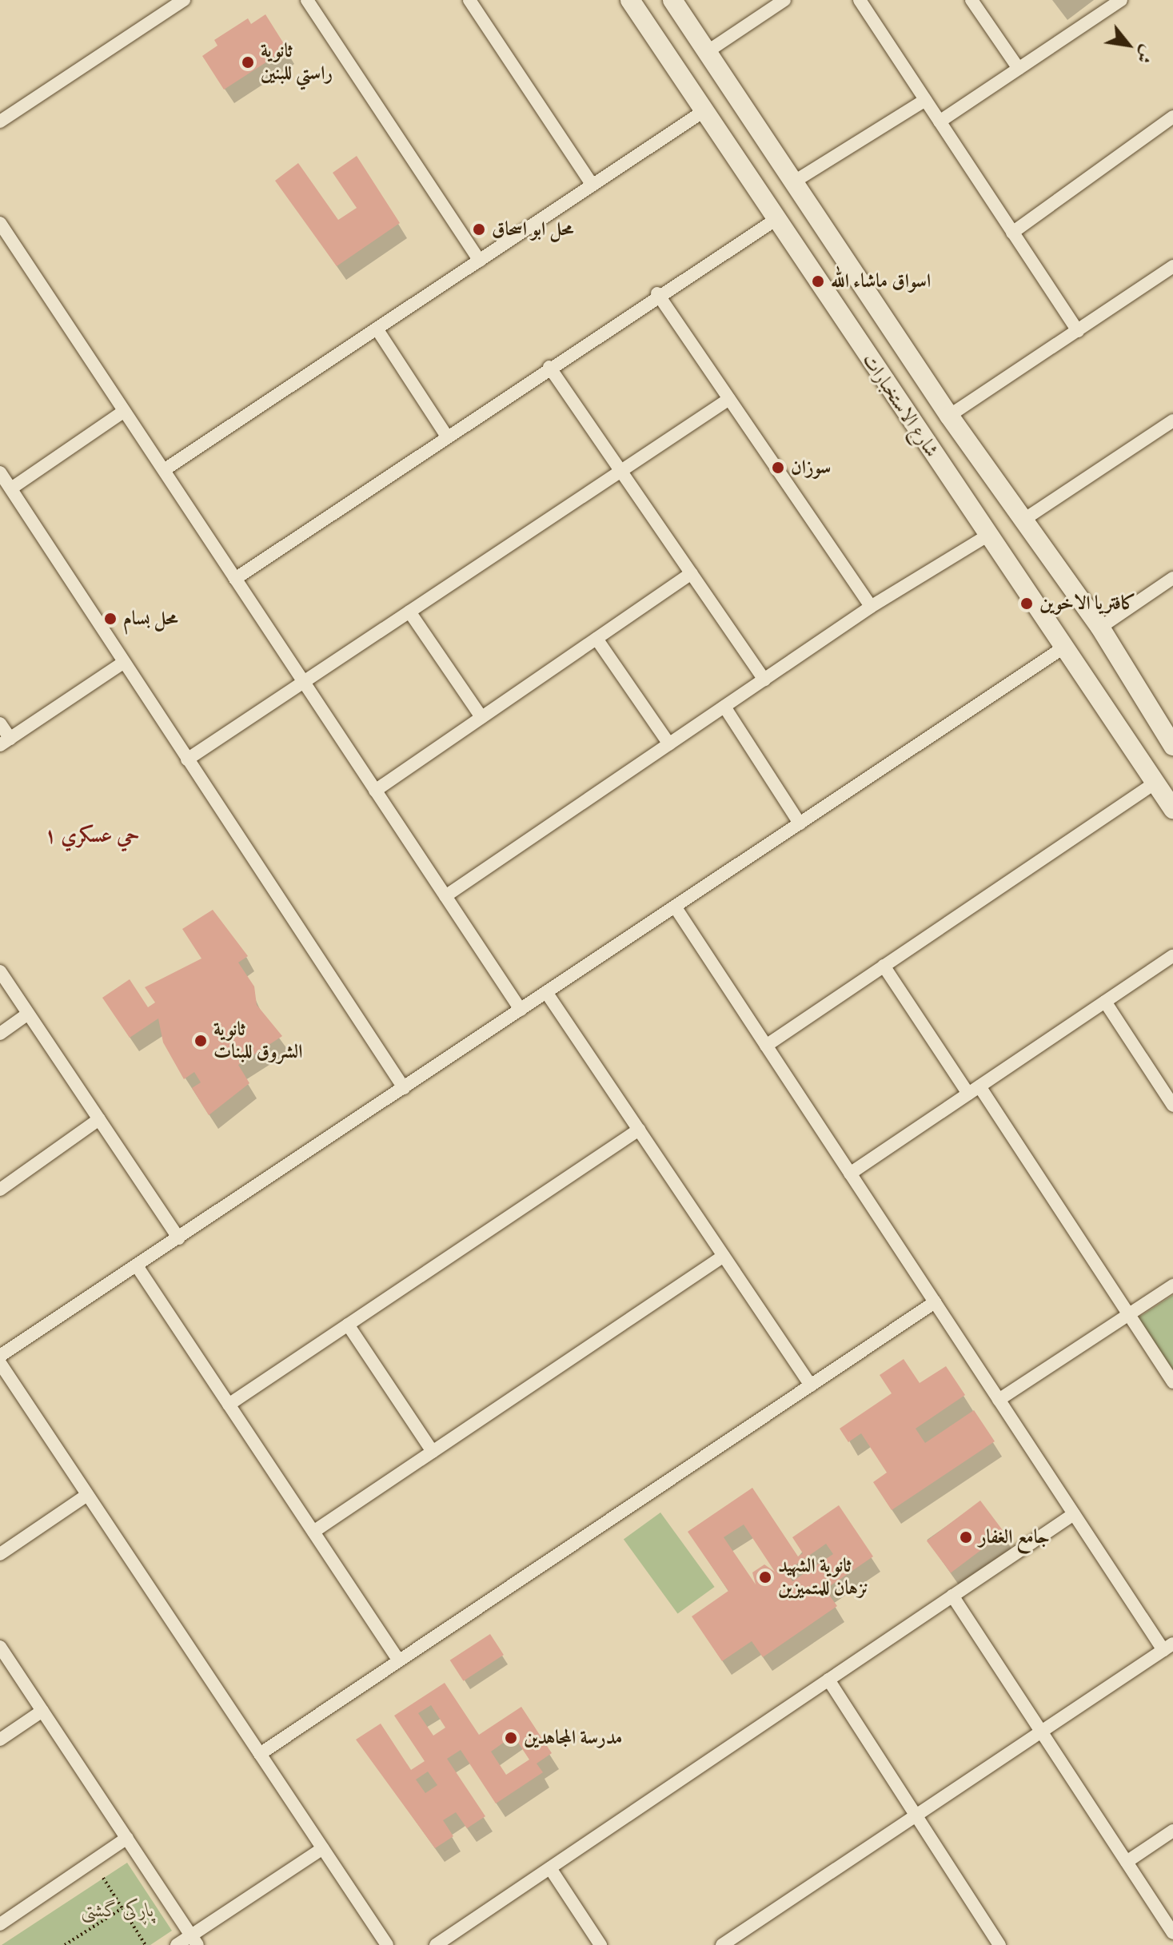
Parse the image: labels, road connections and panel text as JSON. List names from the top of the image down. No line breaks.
{"streets":{"main road":["شارع الاستخبارات"]},"districts":["حي عسكري ١"],"parks":["پاڕکی گشتی"],"places":["ثانوية راستي للبنين","محل ابو اسحاق","اسواق ماشاء الله","سوزان","كافتريا الاخوين","محل بسام","ثانوية الشروق للبنات","جامع الغفار","ثانوية الشهيد نزهان للمتميزين","مدرسة المجاهدين"],"north":"bottom right"}
